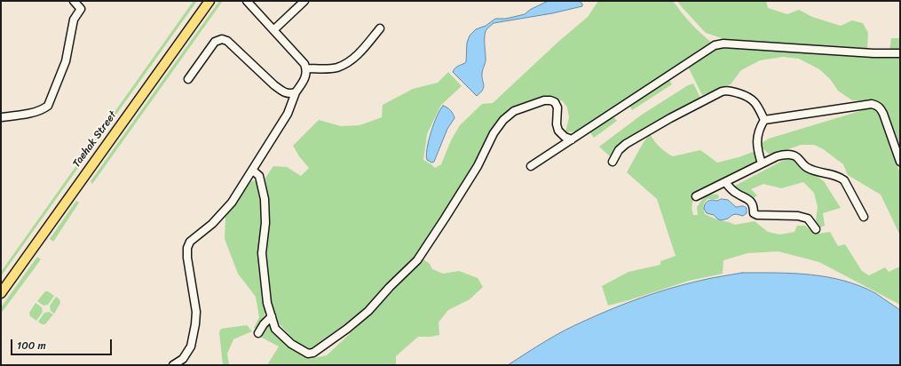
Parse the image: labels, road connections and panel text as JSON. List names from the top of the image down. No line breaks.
{"streets":{"main road":["Taehak Street"]},"scale_bar":"100 m"}
